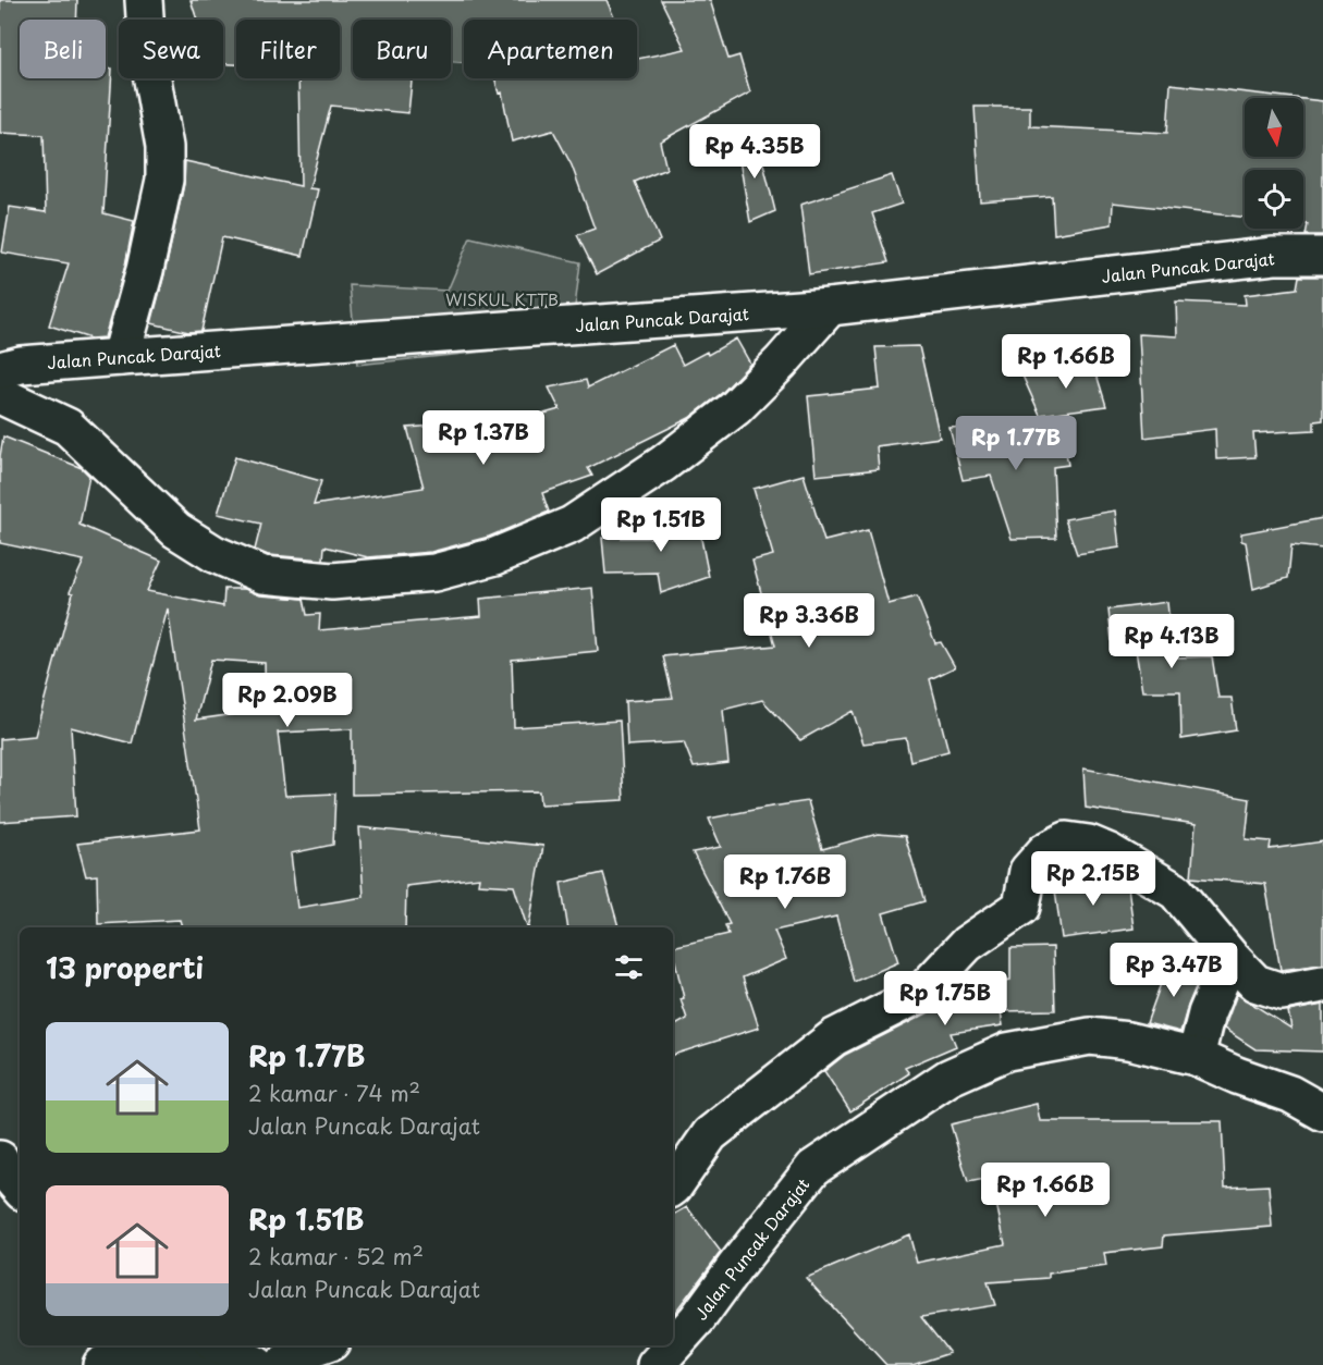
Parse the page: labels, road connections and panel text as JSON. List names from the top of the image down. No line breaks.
{"streets":{"street":["Jalan Puncak Darajat"]},"parks":["WISKUL KTTB"],"north":"bottom","page":{"chip":["Beli","Sewa","Filter","Baru","Apartemen"],"price":["Rp 4.35B","Rp 1.66B","Rp 1.37B","Rp 1.77B","Rp 1.51B","Rp 3.36B","Rp 4.13B","Rp 2.09B","Rp 2.15B","Rp 1.76B","Rp 3.47B","Rp 1.75B","Rp 1.66B"],"heading":"13 properti","list":[{"name":"Rp 1.77B","note":"2 kamar · 74 m² · Jalan Puncak Darajat"},{"name":"Rp 1.51B","note":"2 kamar · 52 m² · Jalan Puncak Darajat"}]}}
